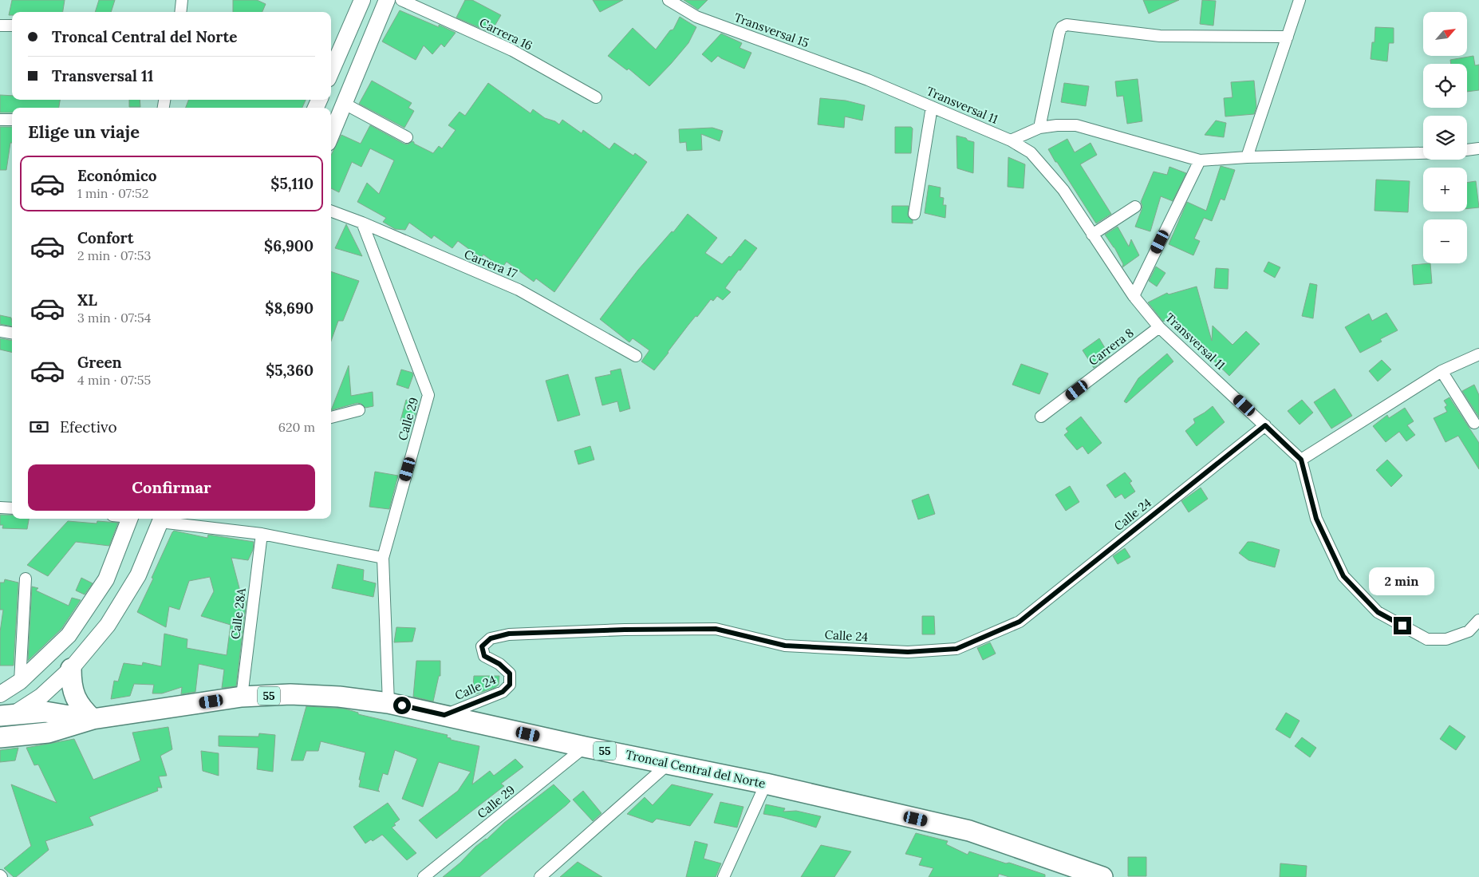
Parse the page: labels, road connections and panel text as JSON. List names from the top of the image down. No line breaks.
{"streets":{"highway":["55","Troncal Central del Norte"],"street":["Transversal 15","Carrera 16","Transversal 11","Carrera 17","Carrera 8","Calle 29","Calle 24","Calle 28A"]},"crossings":[["Transversal 15","Transversal 11"],["Transversal 11","Carrera 8"],["Transversal 11","Calle 24"],["Carrera 17","Calle 29"],["Calle 29","Troncal Central del Norte"],["Calle 24","Troncal Central del Norte"],["Calle 28A","Troncal Central del Norte"],["55","Troncal Central del Norte"]],"north":"top right","page":{"map_buttons":["+","−"],"banner":["Troncal Central del Norte","Transversal 11"],"heading":"Elige un viaje","list":[{"name":"Económico","note":"1 min · 07:52","value":"$5,110"},{"name":"Confort","note":"2 min · 07:53","value":"$6,900"},{"name":"XL","note":"3 min · 07:54","value":"$8,690"},{"name":"Green","note":"4 min · 07:55","value":"$5,360"}],"pay":["Efectivo","620 m"],"buttons":"Confirmar","bubble":"2 min"}}
